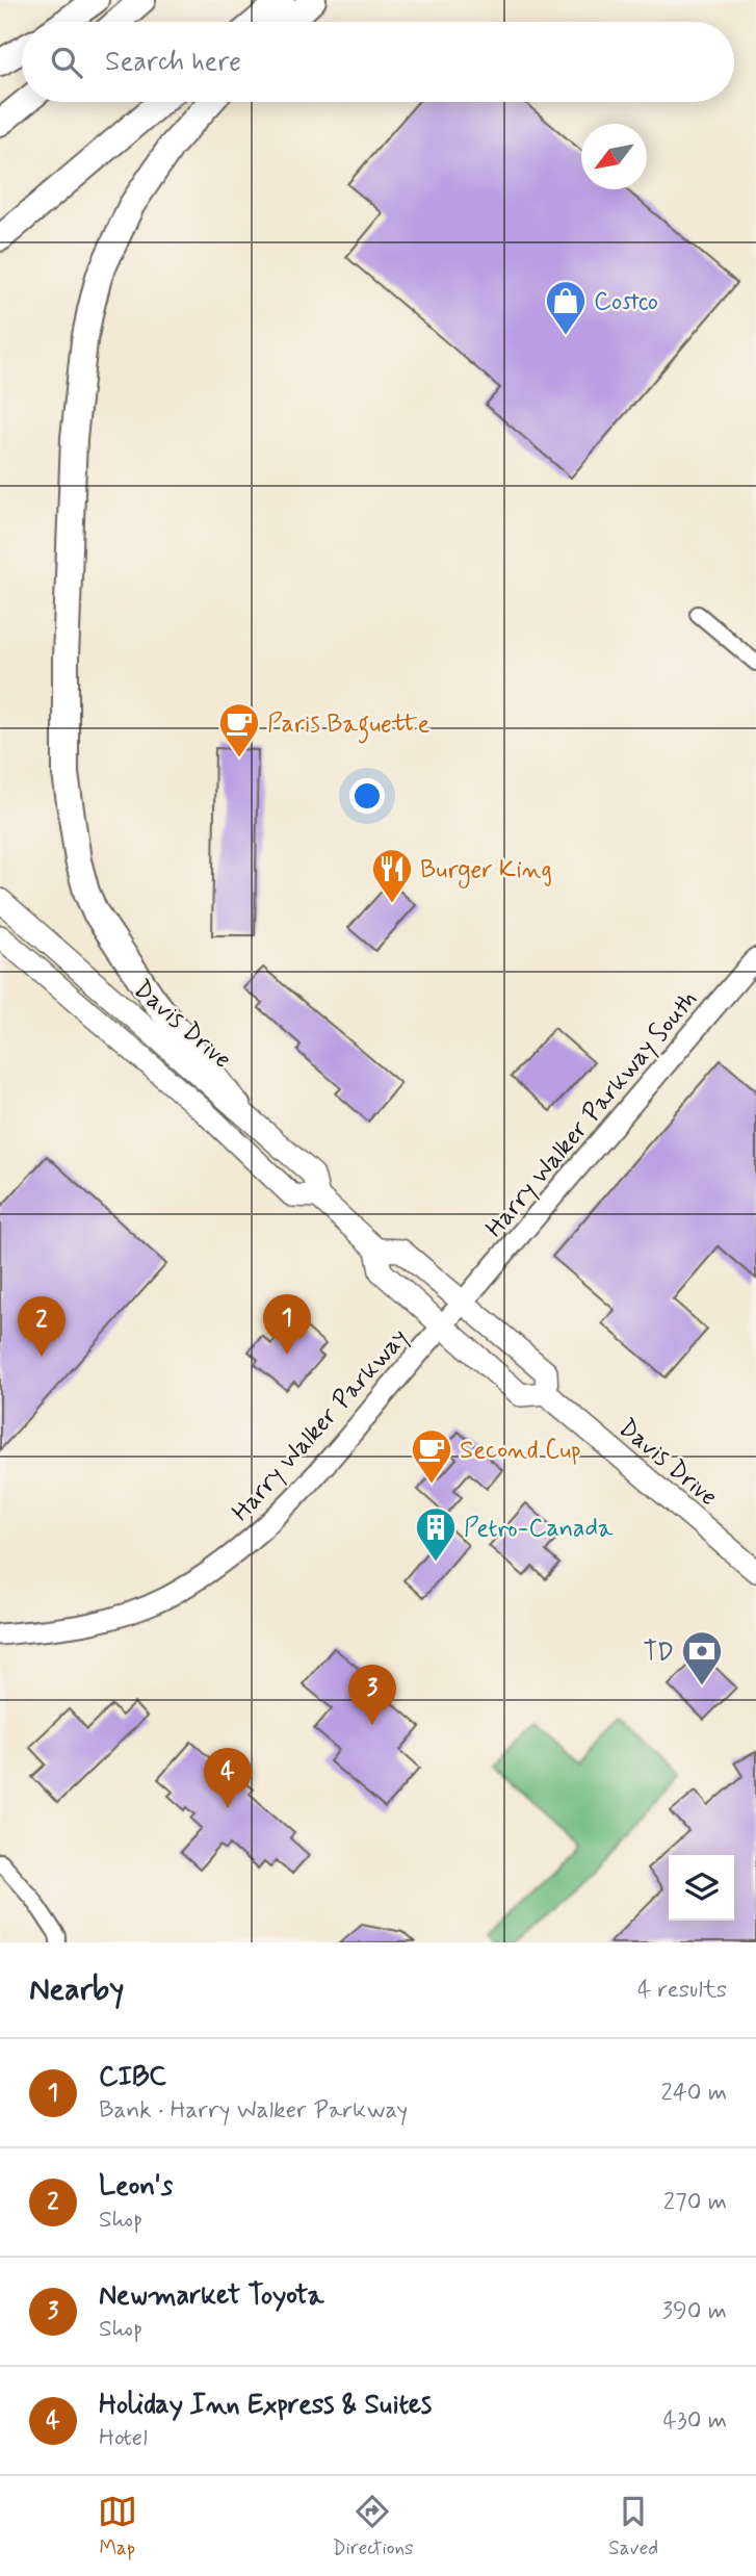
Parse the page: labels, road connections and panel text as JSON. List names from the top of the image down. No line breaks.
{"streets":{"main road":["Davis Drive"],"street":["Harry Walker Parkway South","Harry Walker Parkway"]},"crossings":[["Davis Drive","Harry Walker Parkway South"],["Davis Drive","Harry Walker Parkway"],["Harry Walker Parkway South","Harry Walker Parkway"]],"places":{"shop":["Costco"],"cafe":["Paris Baguette","Second Cup"],"restaurant":["Burger King"],"building":["Petro-Canada"],"bank":["TD"]},"north":"bottom left","page":{"search":"Search here","pins":["1","2","3","4"],"heading":["Nearby","4 results"],"list":[{"mark":"1","name":"CIBC","note":"Bank · Harry Walker Parkway","value":"240 m"},{"mark":"2","name":"Leon's","note":"Shop","value":"270 m"},{"mark":"3","name":"Newmarket Toyota","note":"Shop","value":"390 m"},{"mark":"4","name":"Holiday Inn Express & Suites","note":"Hotel","value":"430 m"}],"nav":["Map","Directions","Saved"]}}
